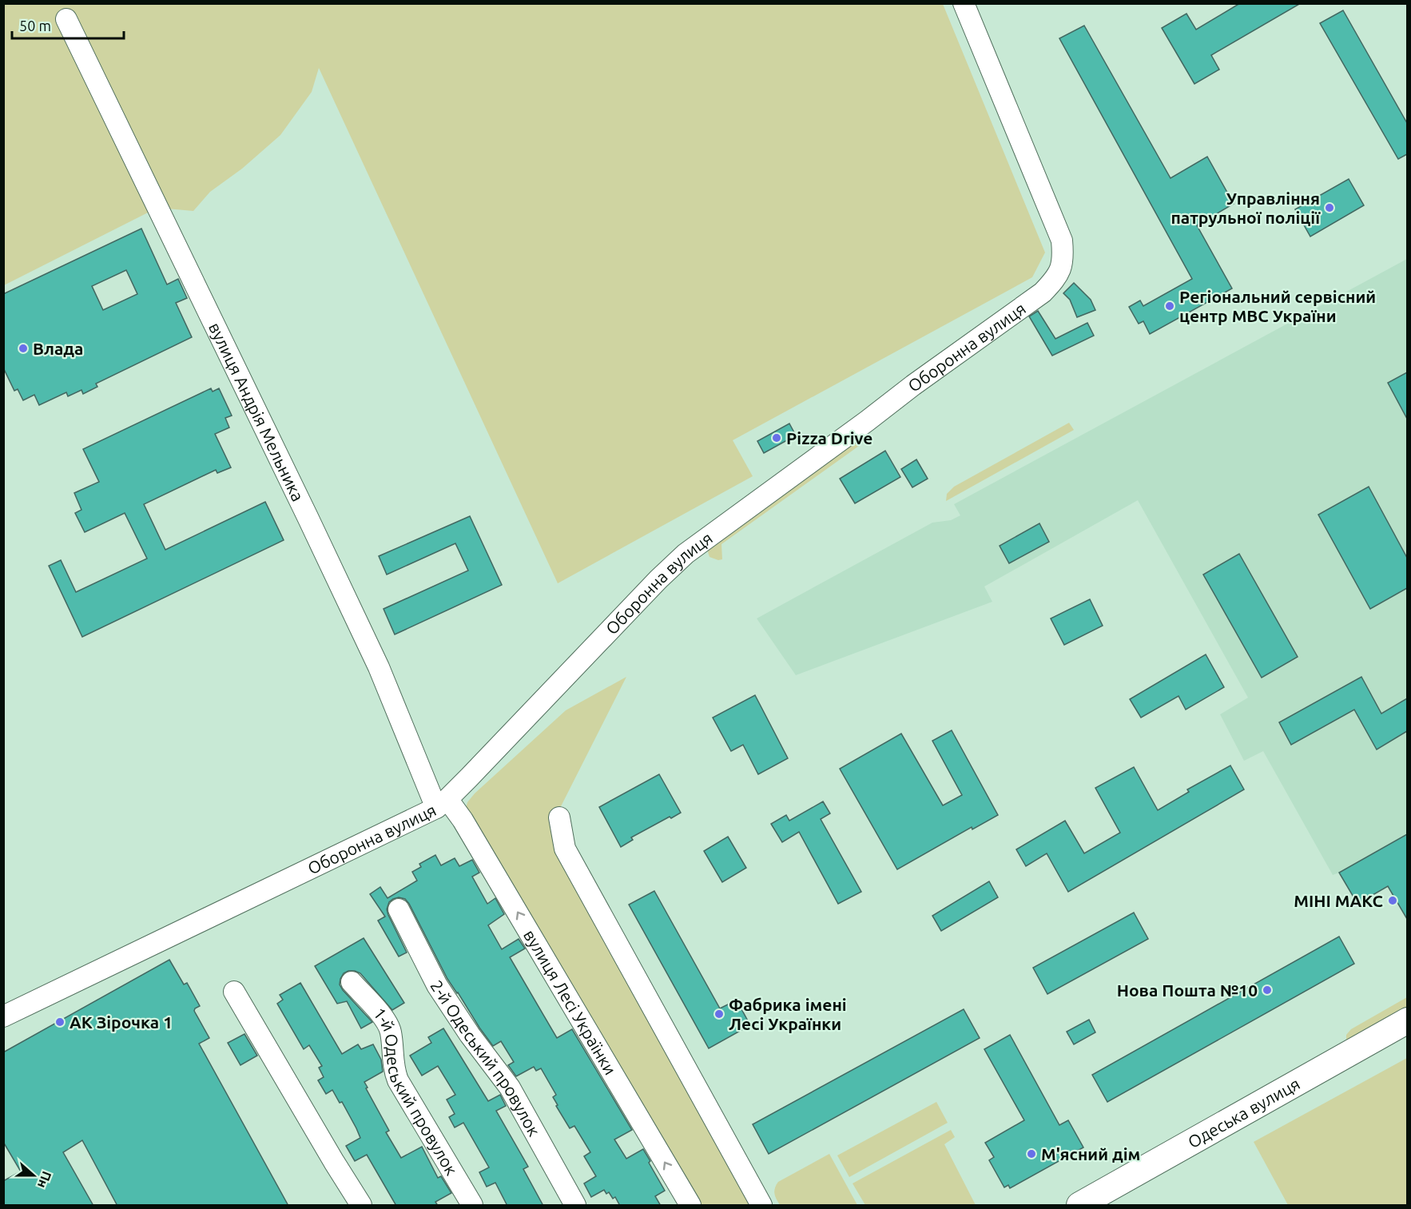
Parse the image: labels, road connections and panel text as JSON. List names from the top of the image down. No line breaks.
{"streets":{"main road":["Одеська вулиця"],"street":["Оборонна вулиця","вулиця Андрія Мельника","вулиця Лесі Українки","2-й Одеський провулок","1-й Одеський провулок"]},"crossings":[["Оборонна вулиця","вулиця Андрія Мельника"],["Оборонна вулиця","вулиця Лесі Українки"],["вулиця Андрія Мельника","вулиця Лесі Українки"]],"places":["Управління патрульної поліції","Регіональний сервісний центр МВС України","Влада","Pizza Drive","МІНІ МАКС","Нова Пошта №10","Фабрика імені Лесі Українки","АК Зірочка 1","М'ясний дім"],"scale_bar":"50 m","north":"right"}
